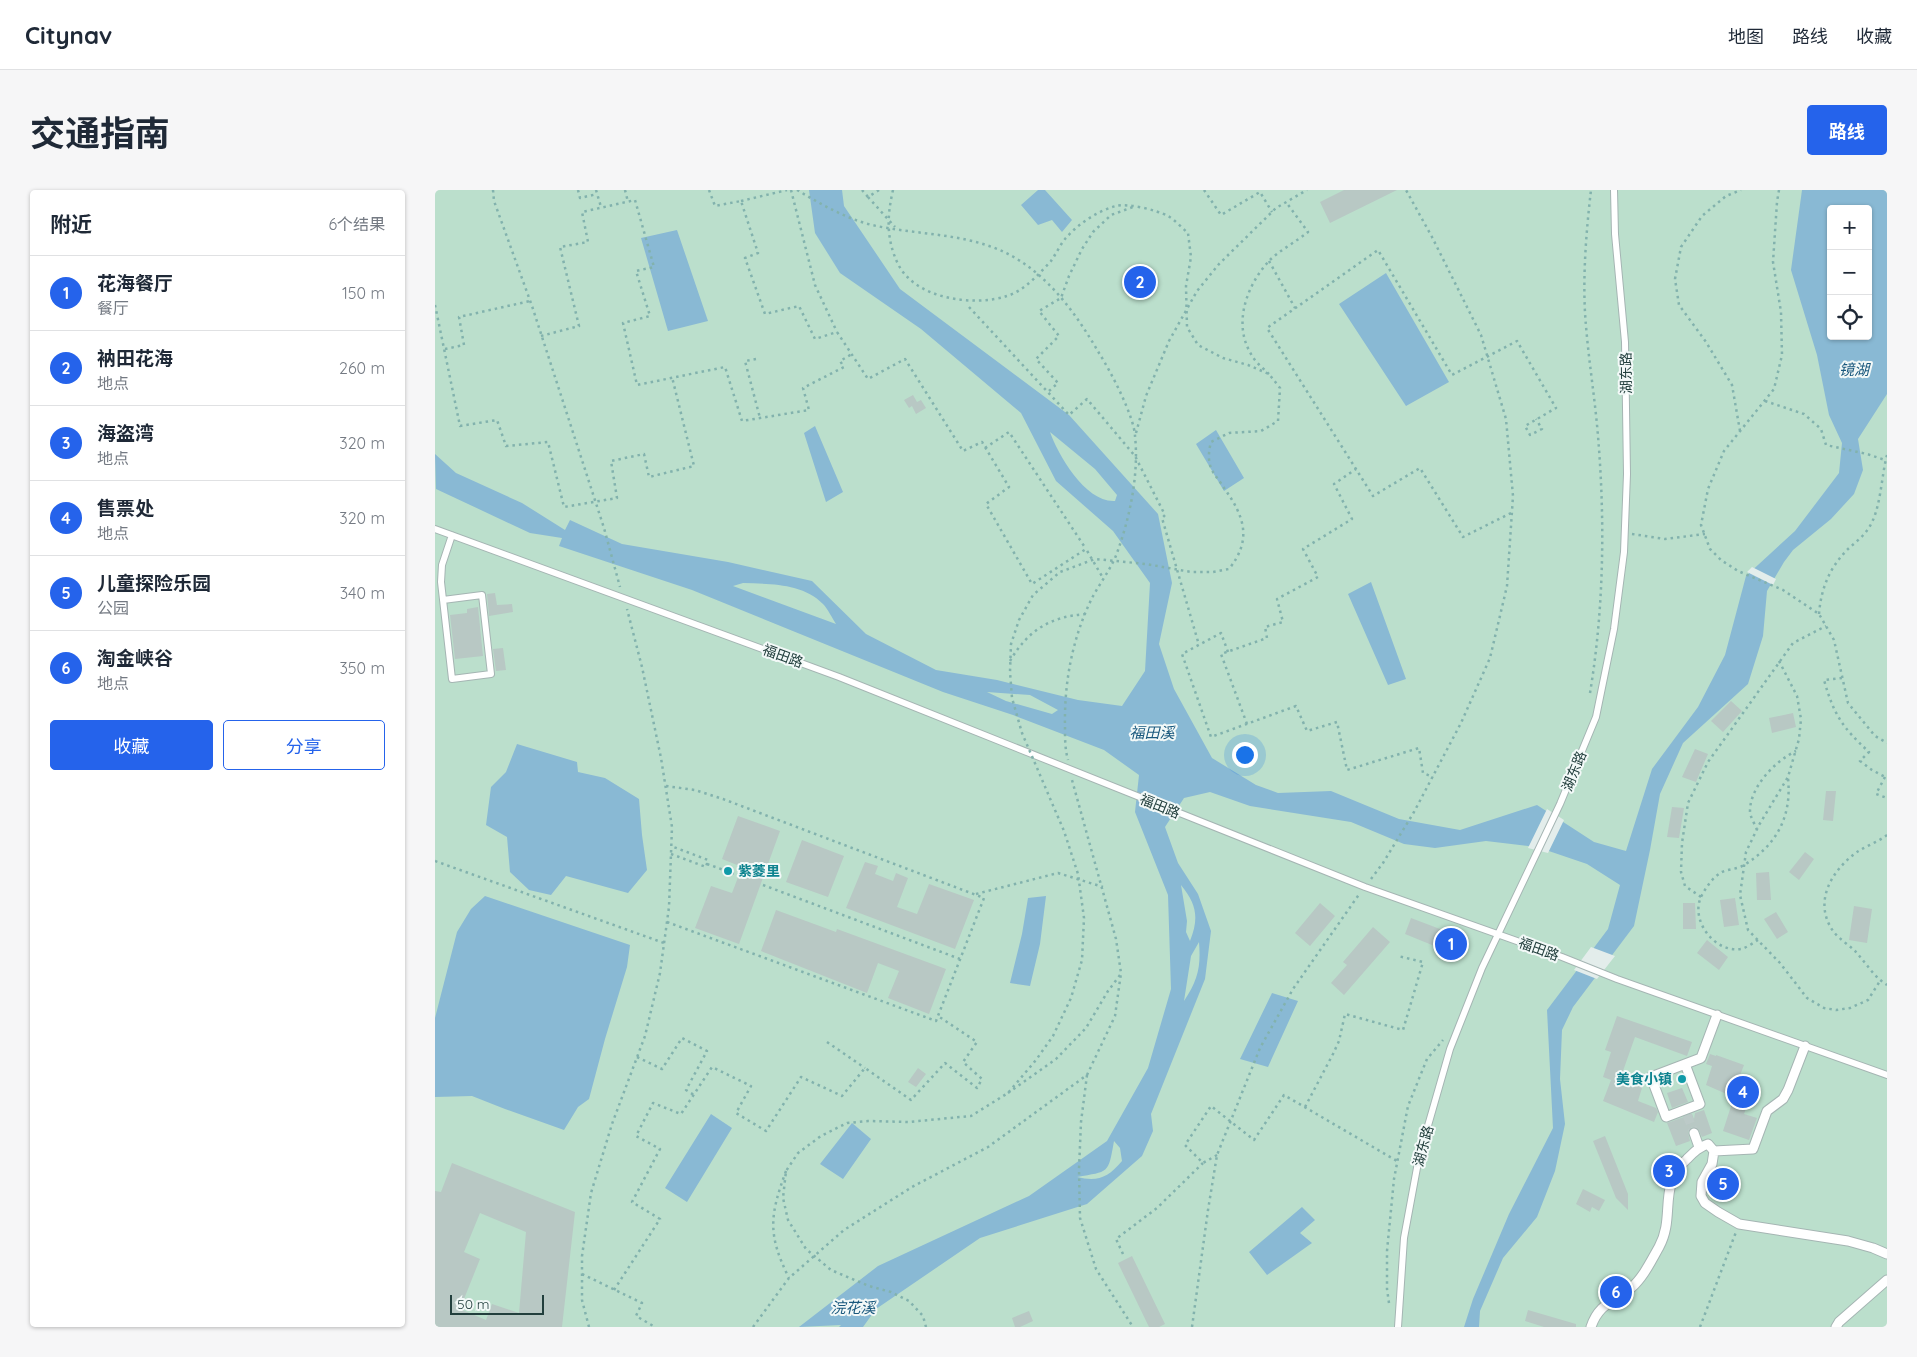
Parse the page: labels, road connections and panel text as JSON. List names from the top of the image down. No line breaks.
{"streets":{"lane":["湖东路","福田路"]},"crossings":[["湖东路","福田路"]],"water":["镜湖","福田溪","浣花溪"],"places":["紫菱里","美食小镇"],"scale_bar":"50 m","page":{"header":"Citynav","nav":["地图","路线","收藏"],"title":"交通指南","buttons":["路线",["收藏","分享"]],"heading":["附近","6个结果"],"map_buttons":["+","−"],"list":[{"mark":"1","name":"花海餐厅","note":"餐厅","value":"150 m"},{"mark":"2","name":"衲田花海","note":"地点","value":"260 m"},{"mark":"3","name":"海盗湾","note":"地点","value":"320 m"},{"mark":"4","name":"售票处","note":"地点","value":"320 m"},{"mark":"5","name":"儿童探险乐园","note":"公园","value":"340 m"},{"mark":"6","name":"淘金峡谷","note":"地点","value":"350 m"}],"pins":["2","1","4","3","5","6"],"scale":"50 m"}}
